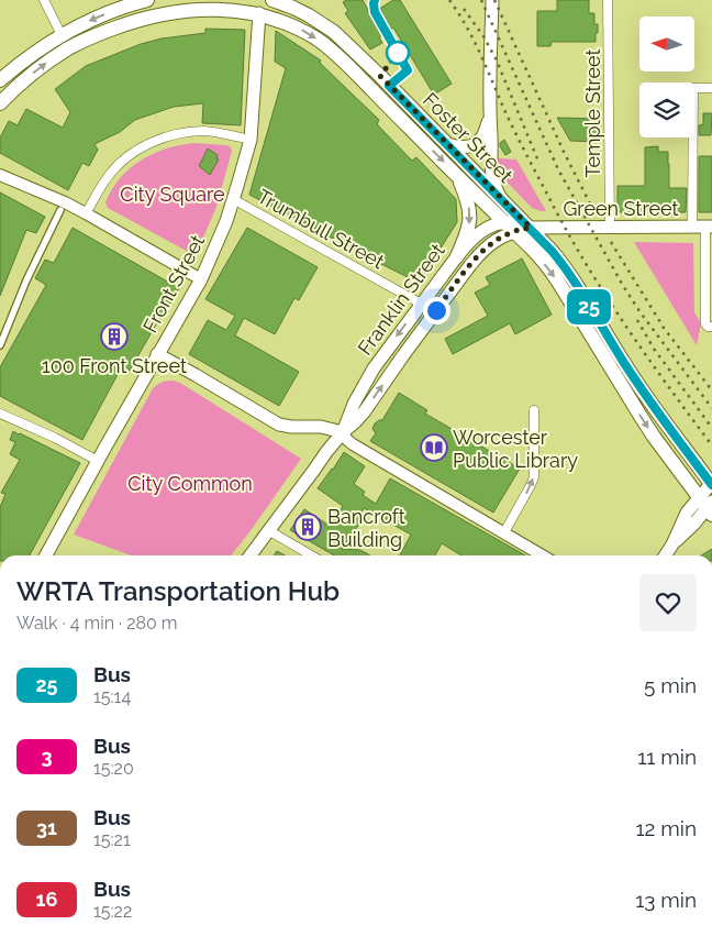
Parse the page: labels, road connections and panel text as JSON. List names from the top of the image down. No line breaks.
{"streets":{"main road":["Foster Street","Green Street","Front Street","Franklin Street"],"street":["Temple Street","Trumbull Street"]},"crossings":[["Temple Street","Green Street"],["Foster Street","Green Street"],["Foster Street","Front Street"],["Foster Street","Franklin Street"],["Trumbull Street","Front Street"],["Trumbull Street","Franklin Street"]],"parks":["City Square","City Common"],"places":{"building":["100 Front Street","Bancroft Building"],"library":["Worcester Public Library"]},"lines":["bus line 25"],"north":"left","page":{"on_map":"25","heading":["WRTA Transportation Hub","Walk · 4 min · 280 m"],"list":[{"mark":"25","name":"Bus","note":"15:14","value":"5 min"},{"mark":"3","name":"Bus","note":"15:20","value":"11 min"},{"mark":"31","name":"Bus","note":"15:21","value":"12 min"},{"mark":"16","name":"Bus","note":"15:22","value":"13 min"}]}}
